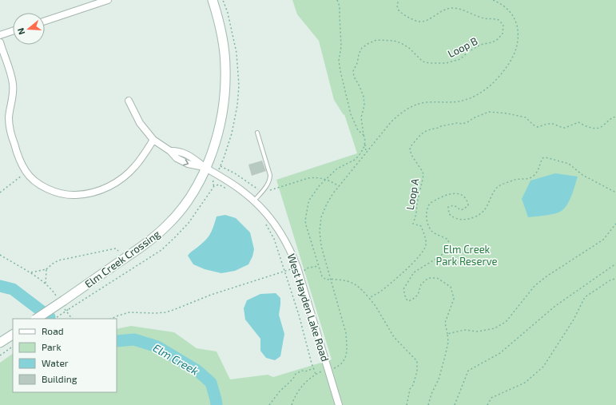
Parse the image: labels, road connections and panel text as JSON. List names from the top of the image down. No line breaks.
{"streets":{"main road":["Elm Creek Crossing"],"street":["West Hayden Lake Road"],"path":["Loop B","Loop A"]},"crossings":[["Elm Creek Crossing","West Hayden Lake Road"]],"water":["Elm Creek"],"parks":["Elm Creek Park Reserve"],"legend":["Road","Park","Water","Building"],"north":"left"}
